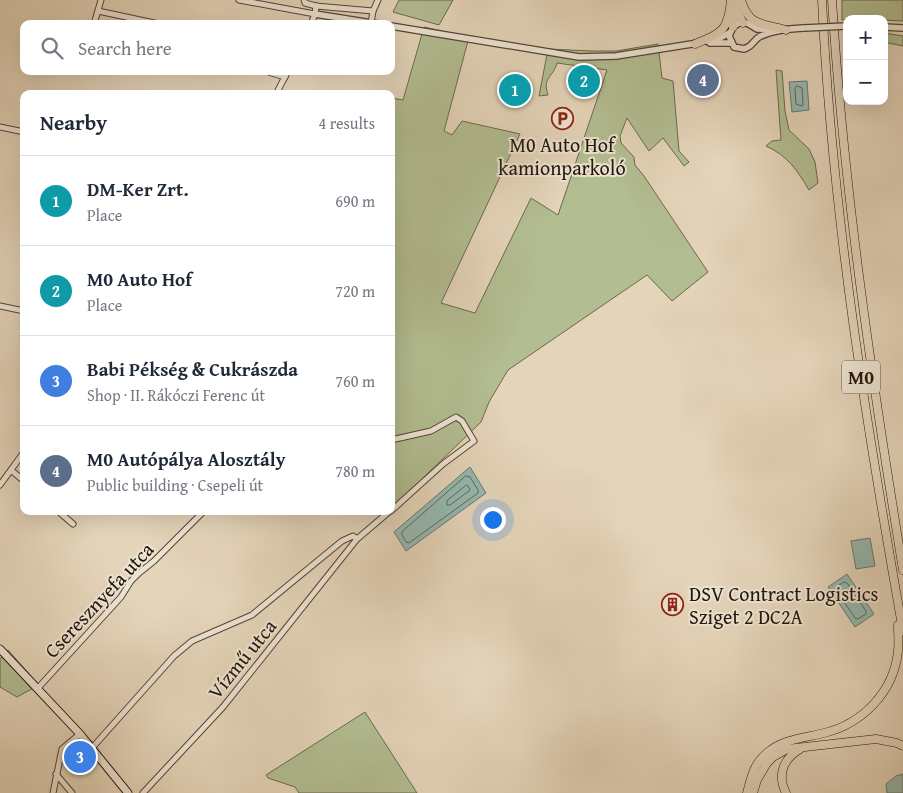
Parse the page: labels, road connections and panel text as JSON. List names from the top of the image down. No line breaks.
{"streets":{"highway":["M0"],"street":["Cseresznyefa utca","Vízmű utca"]},"places":{"parking":["M0 Auto Hof kamionparkoló"],"building":["DSV Contract Logistics Sziget 2 DC2A"]},"page":{"map_buttons":["+","−"],"search":"Search here","pins":["4","2","1","3"],"heading":["Nearby","4 results"],"list":[{"mark":"1","name":"DM-Ker Zrt.","note":"Place","value":"690 m"},{"mark":"2","name":"M0 Auto Hof","note":"Place","value":"720 m"},{"mark":"3","name":"Babi Pékség & Cukrászda","note":"Shop · II. Rákóczi Ferenc út","value":"760 m"},{"mark":"4","name":"M0 Autópálya Alosztály","note":"Public building · Csepeli út","value":"780 m"}]}}
